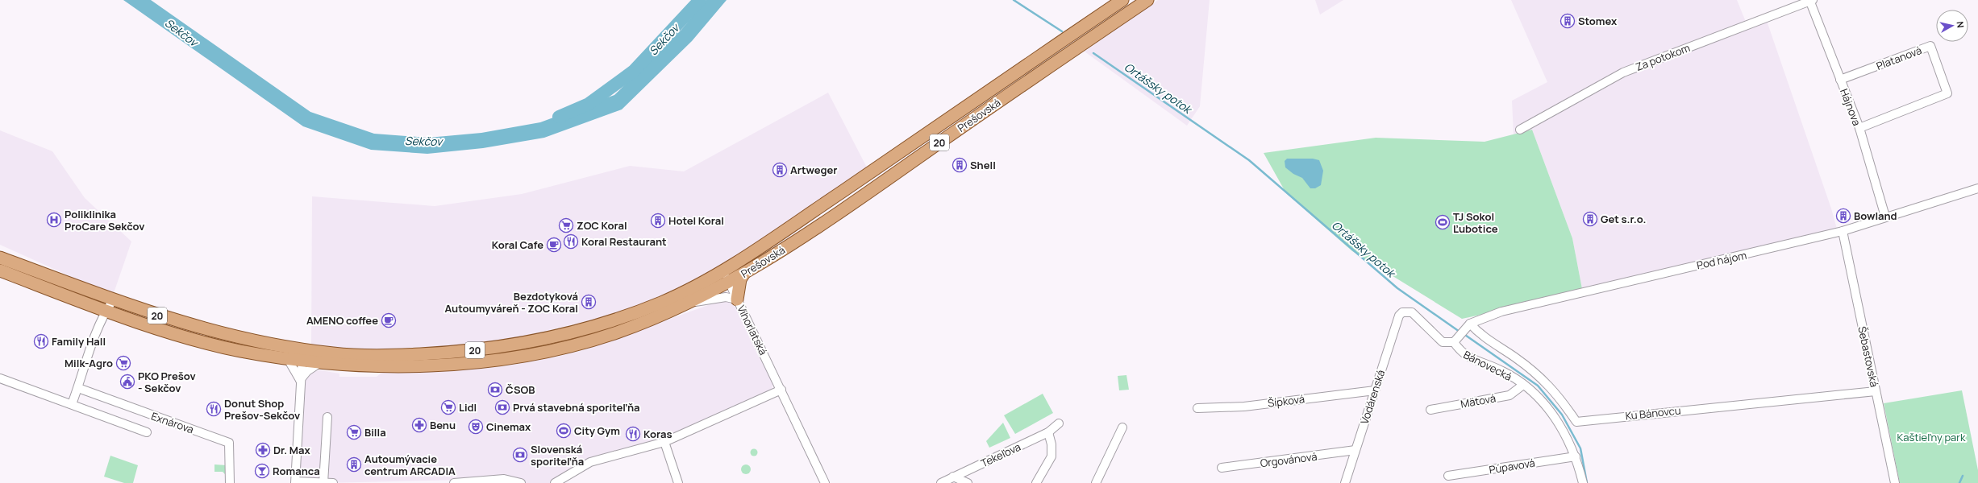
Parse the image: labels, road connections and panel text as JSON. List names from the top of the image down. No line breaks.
{"streets":{"main road":["Prešovská","20"],"street":["Za potokom","Platanová","Hájnova","Pod hájom","Vihorlatská","Šebastovská","Bánovecká","Vodárenská","Šípková","Mätová","Ku Bánovcu","Exnárova","Tekeľova","Orgovánová","Púpavová"]},"crossings":[["Za potokom","Hájnova"],["Platanová","Hájnova"],["Hájnova","Pod hájom"],["Prešovská","20"],["Prešovská","Vihorlatská"],["20","Vihorlatská"],["Pod hájom","Šebastovská"],["Pod hájom","Bánovecká"],["Pod hájom","Ku Bánovcu"],["Šebastovská","Ku Bánovcu"],["Bánovecká","Vodárenská"],["Bánovecká","Mätová"],["Bánovecká","Ku Bánovcu"],["Bánovecká","Púpavová"],["Vodárenská","Šípková"],["Vodárenská","Orgovánová"]],"water":["Sekčov","Ortášsky potok"],"parks":["Kaštieľny park"],"places":{"building":["Stomex","Shell","Artweger","Bowland","Get s.r.o.","Hotel Koral","Bezdotyková Autoumyváreň - ZOC Koral","Autoumývacie centrum ARCADIA"],"hospital":["Poliklinika ProCare Sekčov"],"sports":["TJ Sokol Ľubotice","City Gym"],"supermarket":["ZOC Koral","Milk-Agro","Lidl","Billa"],"restaurant":["Koral Restaurant","Family Hall","Donut Shop Prešov-Sekčov","Koras"],"cafe":["Koral Cafe","AMENO coffee"],"public building":["PKO Prešov - Sekčov"],"bank":["ČSOB","Prvá stavebná sporiteľňa","Slovenská sporiteľňa"],"pharmacy":["Benu","Dr. Max"],"theatre":["Cinemax"],"bar":["Romanca"]},"north":"right"}
